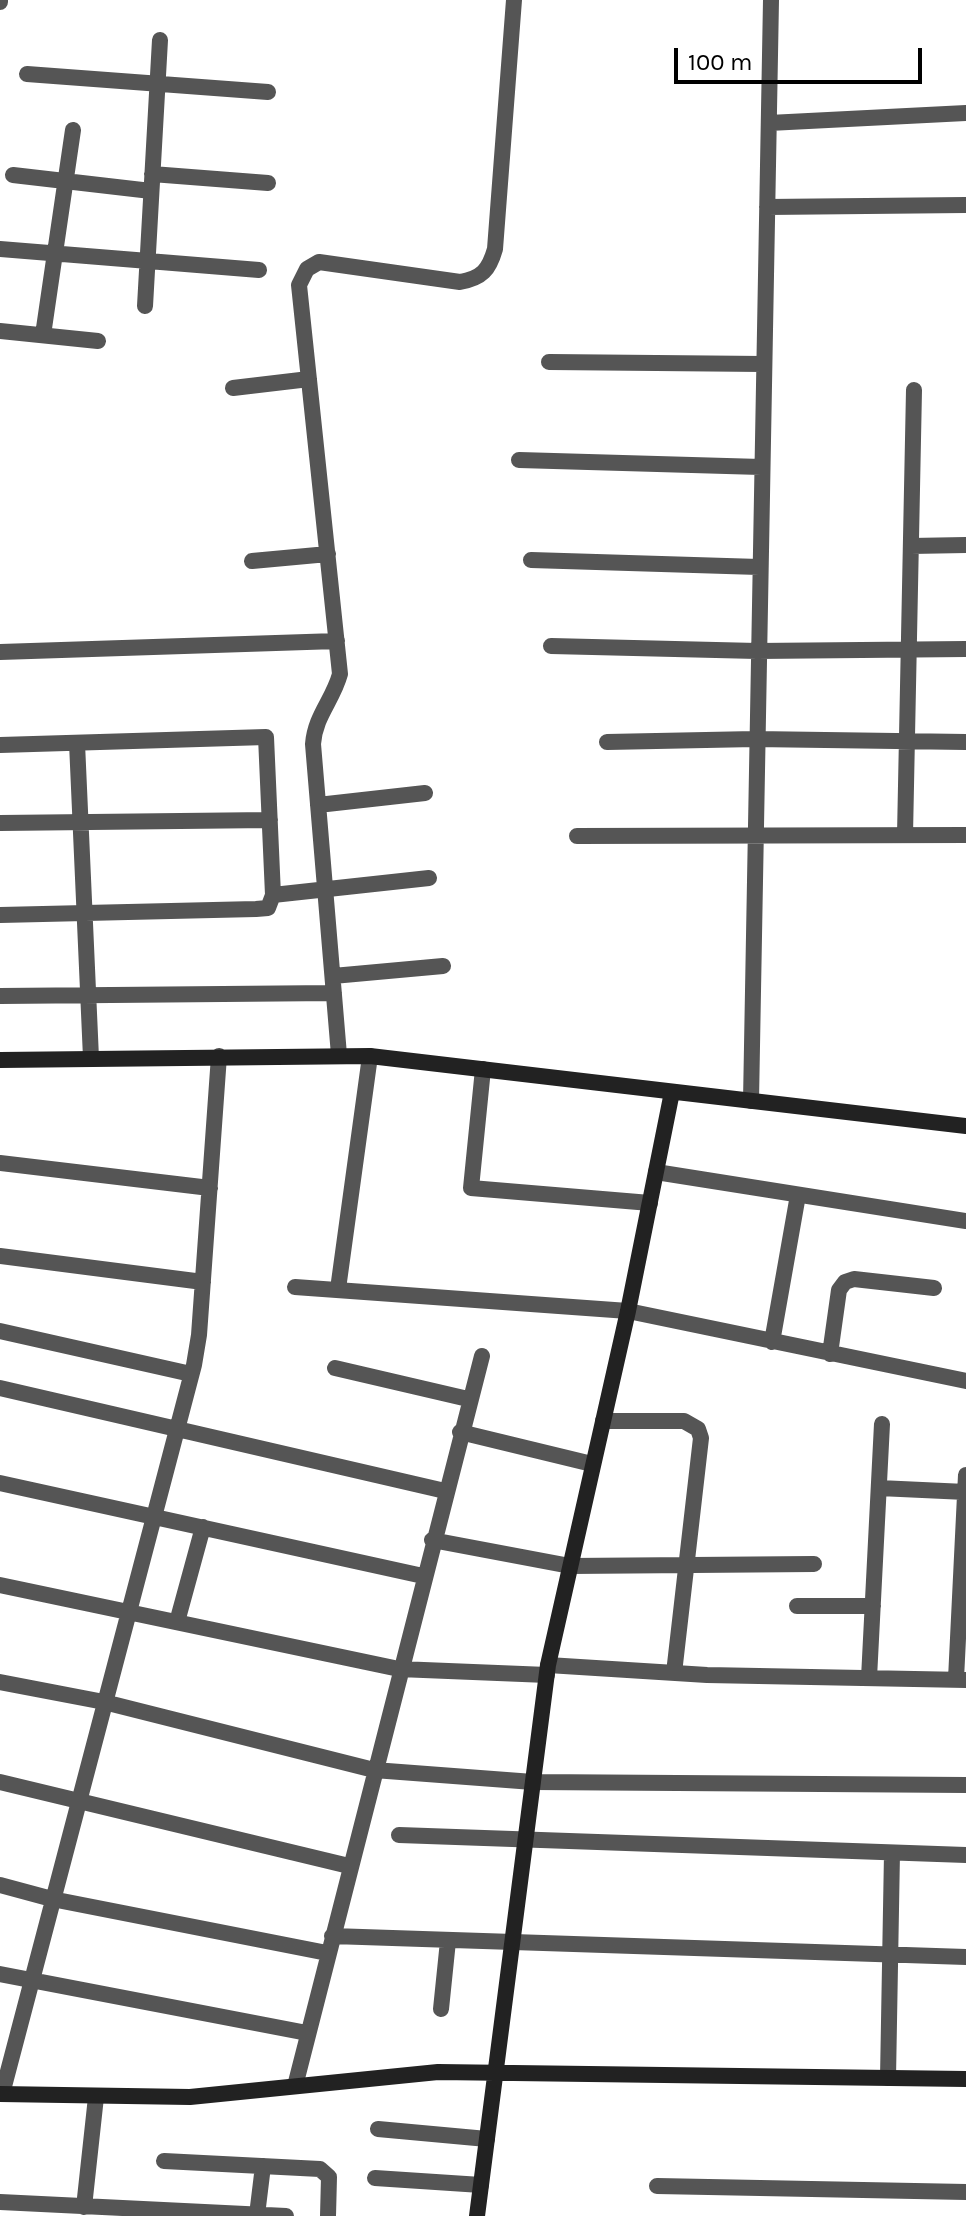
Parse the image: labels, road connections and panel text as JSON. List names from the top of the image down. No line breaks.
{"scale_bar":"100 m"}
